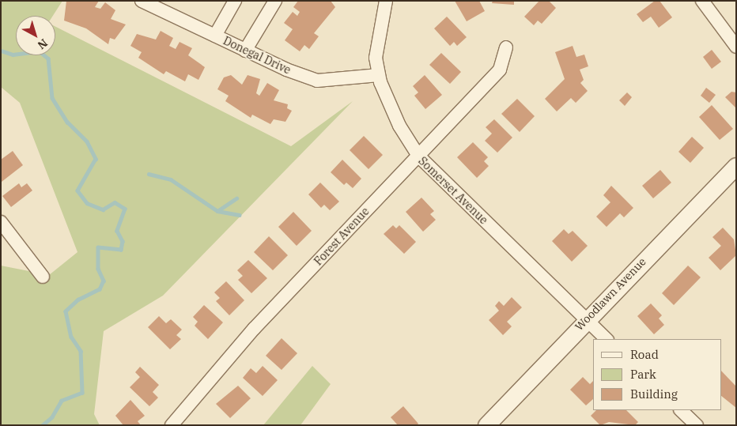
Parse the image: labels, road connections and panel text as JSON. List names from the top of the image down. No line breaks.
{"streets":{"street":["Donegal Drive","Somerset Avenue","Forest Avenue","Woodlawn Avenue"]},"crossings":[["Donegal Drive","Somerset Avenue"],["Somerset Avenue","Forest Avenue"],["Somerset Avenue","Woodlawn Avenue"]],"legend":["Road","Park","Building"],"north":"bottom right"}
